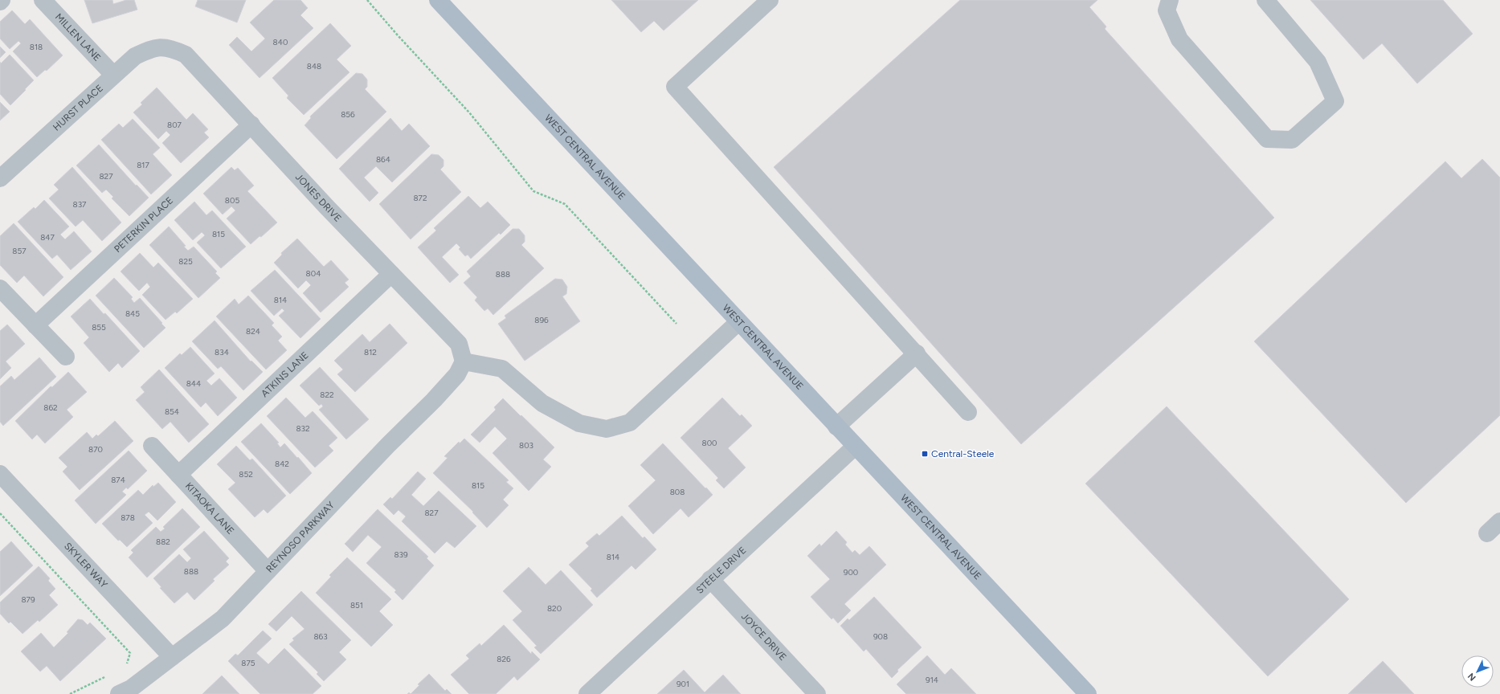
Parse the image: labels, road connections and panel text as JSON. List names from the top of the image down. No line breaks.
{"streets":{"main road":["WEST CENTRAL AVENUE"],"street":["MILLEN LANE","HURST PLACE","JONES DRIVE","PETERKIN PLACE","ATKINS LANE","KITAOKA LANE","REYNOSO PARKWAY","SKYLER WAY","STEELE DRIVE","JOYCE DRIVE"]},"crossings":[["MILLEN LANE","HURST PLACE"],["HURST PLACE","JONES DRIVE"],["WEST CENTRAL AVENUE","STEELE DRIVE"],["JONES DRIVE","PETERKIN PLACE"],["JONES DRIVE","ATKINS LANE"],["JONES DRIVE","REYNOSO PARKWAY"],["ATKINS LANE","KITAOKA LANE"],["KITAOKA LANE","REYNOSO PARKWAY"],["REYNOSO PARKWAY","SKYLER WAY"],["STEELE DRIVE","JOYCE DRIVE"]],"places":{"transit":["Central-Steele"]},"house_numbers":["840","818","848","856","807","864","817","827","872","805","837","815","847","857","825","804","888","814","845","896","855","824","834","812","844","822","862","854","832","800","803","870","842","852","874","815","808","827","878","882","839","814","888","900","879","851","820","863","908","826","875","914","901"],"north":"bottom left"}
